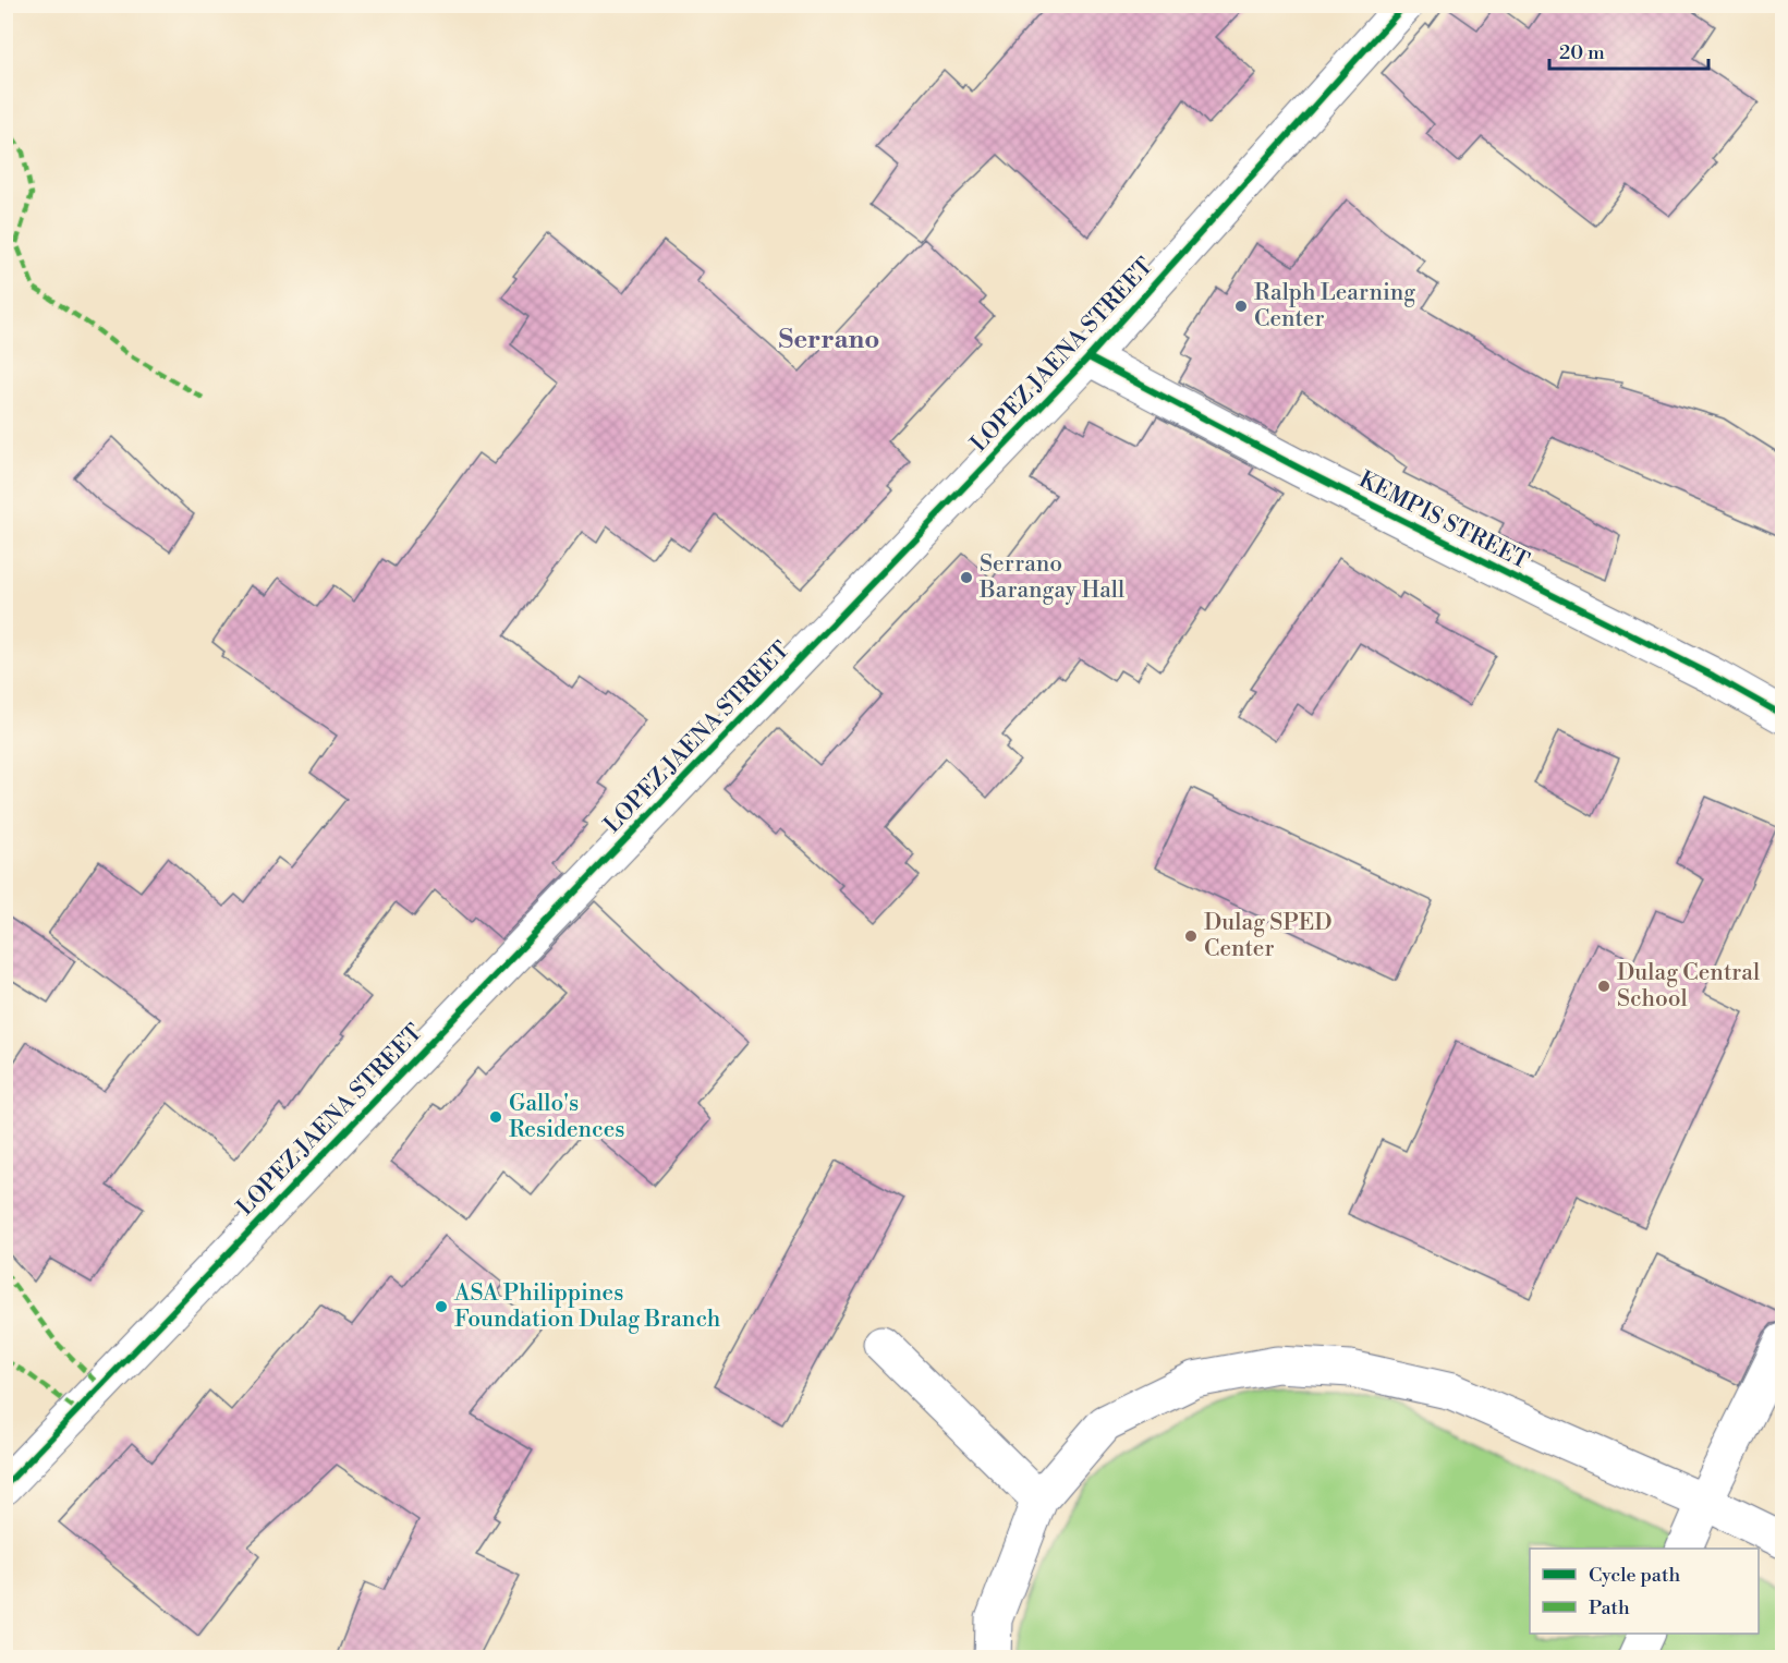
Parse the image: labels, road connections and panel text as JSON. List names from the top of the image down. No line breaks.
{"streets":{"street":["LOPEZ JAENA STREET","KEMPIS STREET"]},"crossings":[["LOPEZ JAENA STREET","KEMPIS STREET"]],"districts":["Serrano"],"places":["Ralph Learning Center","Serrano Barangay Hall","Dulag SPED Center","Dulag Central School","Gallo's Residences","ASA Philippines Foundation Dulag Branch"],"legend":["Cycle path","Path"],"scale_bar":"20 m"}
